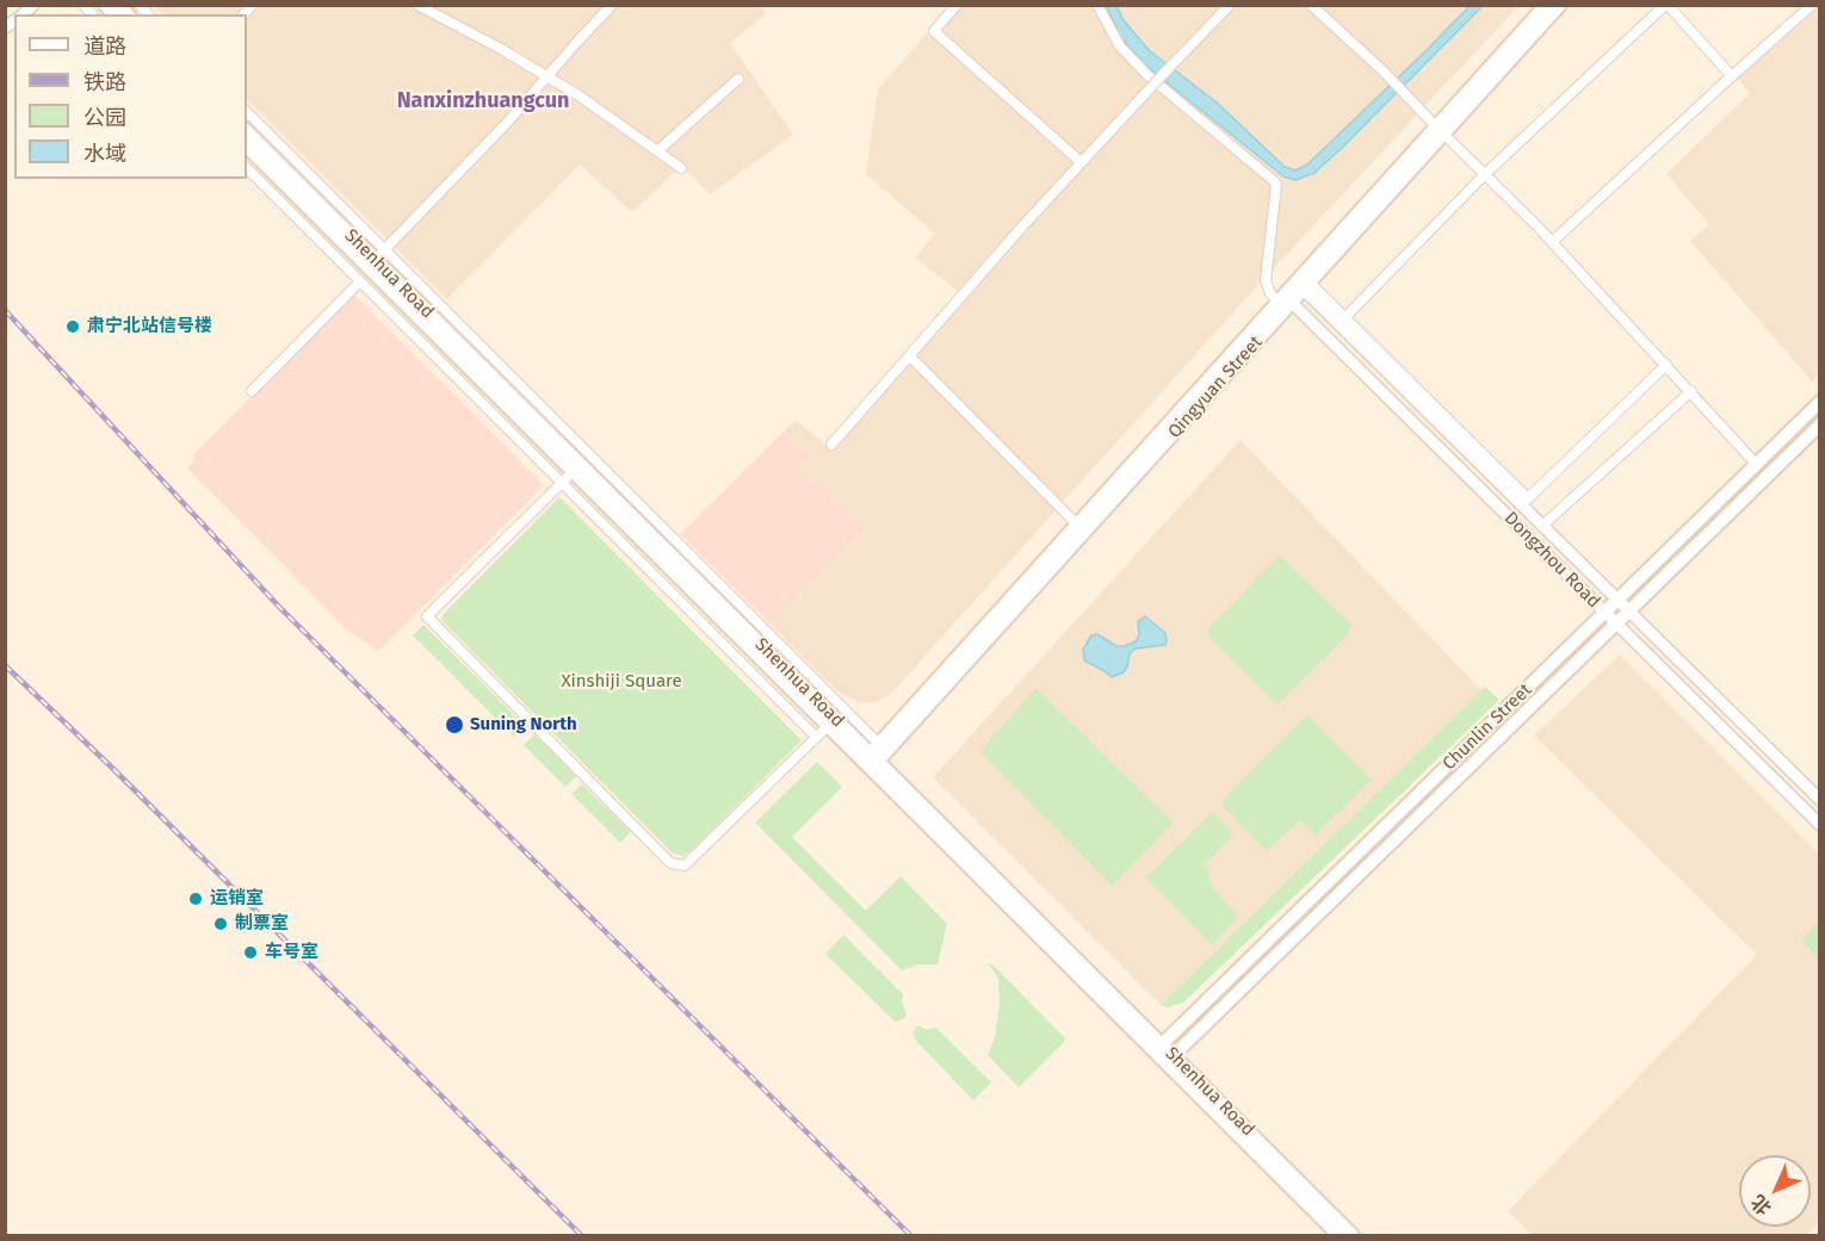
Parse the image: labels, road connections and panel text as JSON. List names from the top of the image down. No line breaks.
{"streets":{"main road":["Shenhua Road","Qingyuan Street","Chunlin Street"],"street":["Dongzhou Road"]},"crossings":[["Shenhua Road","Qingyuan Street"],["Shenhua Road","Chunlin Street"],["Qingyuan Street","Dongzhou Road"],["Dongzhou Road","Chunlin Street"]],"districts":["Nanxinzhuangcun"],"parks":["Xinshiji Square"],"places":["肃宁北站信号楼","Suning North","运销室","制票室","车号室"],"legend":["道路","铁路","公园","水域"],"north":"bottom left"}
